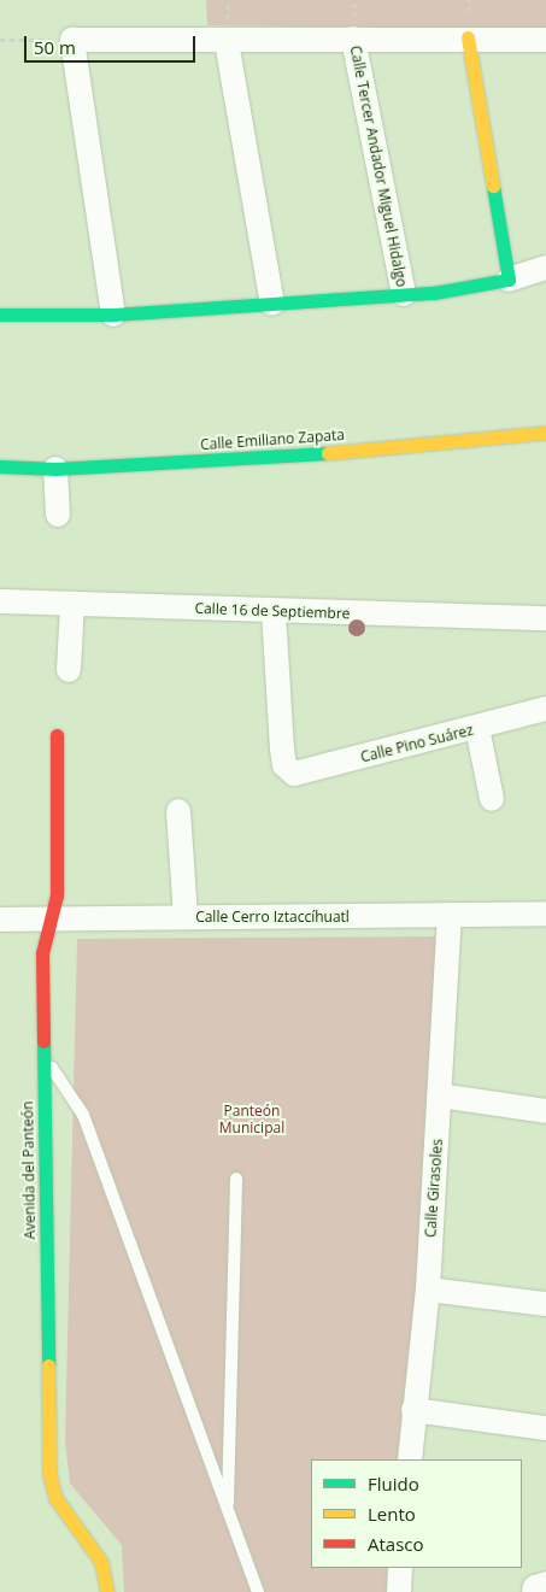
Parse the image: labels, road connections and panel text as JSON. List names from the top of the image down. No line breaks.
{"streets":{"street":["Calle Tercer Andador Miguel Hidalgo","Calle Emiliano Zapata","Calle 16 de Septiembre","Calle Pino Suárez","Calle Cerro Iztaccíhuatl","Avenida del Panteón","Calle Girasoles"]},"crossings":[["Calle 16 de Septiembre","Calle Pino Suárez"],["Calle Cerro Iztaccíhuatl","Avenida del Panteón"],["Calle Cerro Iztaccíhuatl","Calle Girasoles"]],"parks":["Panteón Municipal"],"legend":["Fluido","Lento","Atasco"],"scale_bar":"50 m"}
